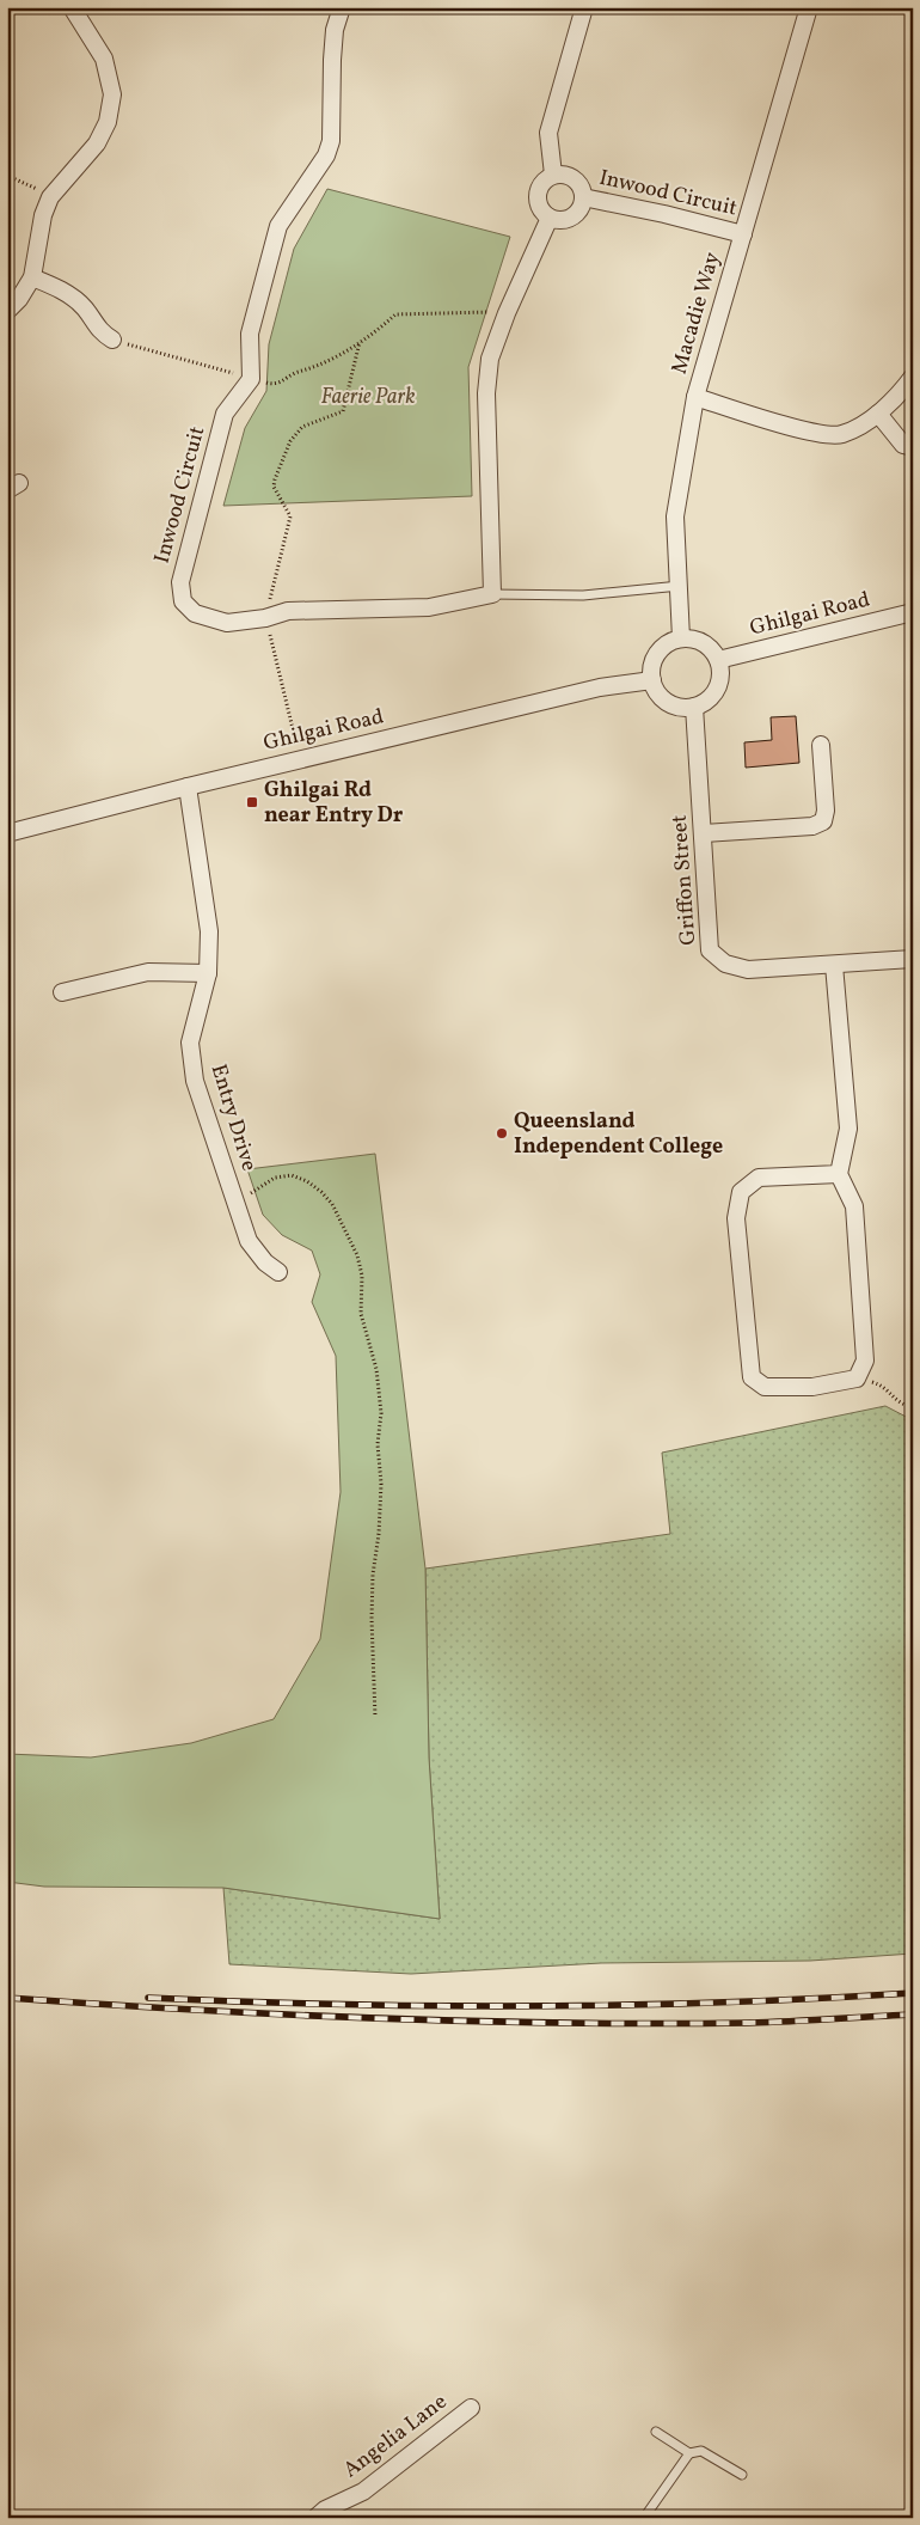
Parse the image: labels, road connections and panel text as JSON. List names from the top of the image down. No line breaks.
{"streets":{"street":["Inwood Circuit","Macadie Way","Ghilgai Road","Griffon Street","Entry Drive","Angelia Lane"]},"crossings":[["Inwood Circuit","Macadie Way"],["Macadie Way","Ghilgai Road"],["Macadie Way","Griffon Street"],["Ghilgai Road","Griffon Street"],["Ghilgai Road","Entry Drive"]],"parks":["Faerie Park"],"places":{"transit":["Ghilgai Rd near Entry Dr"],"other":["Queensland Independent College"]}}
